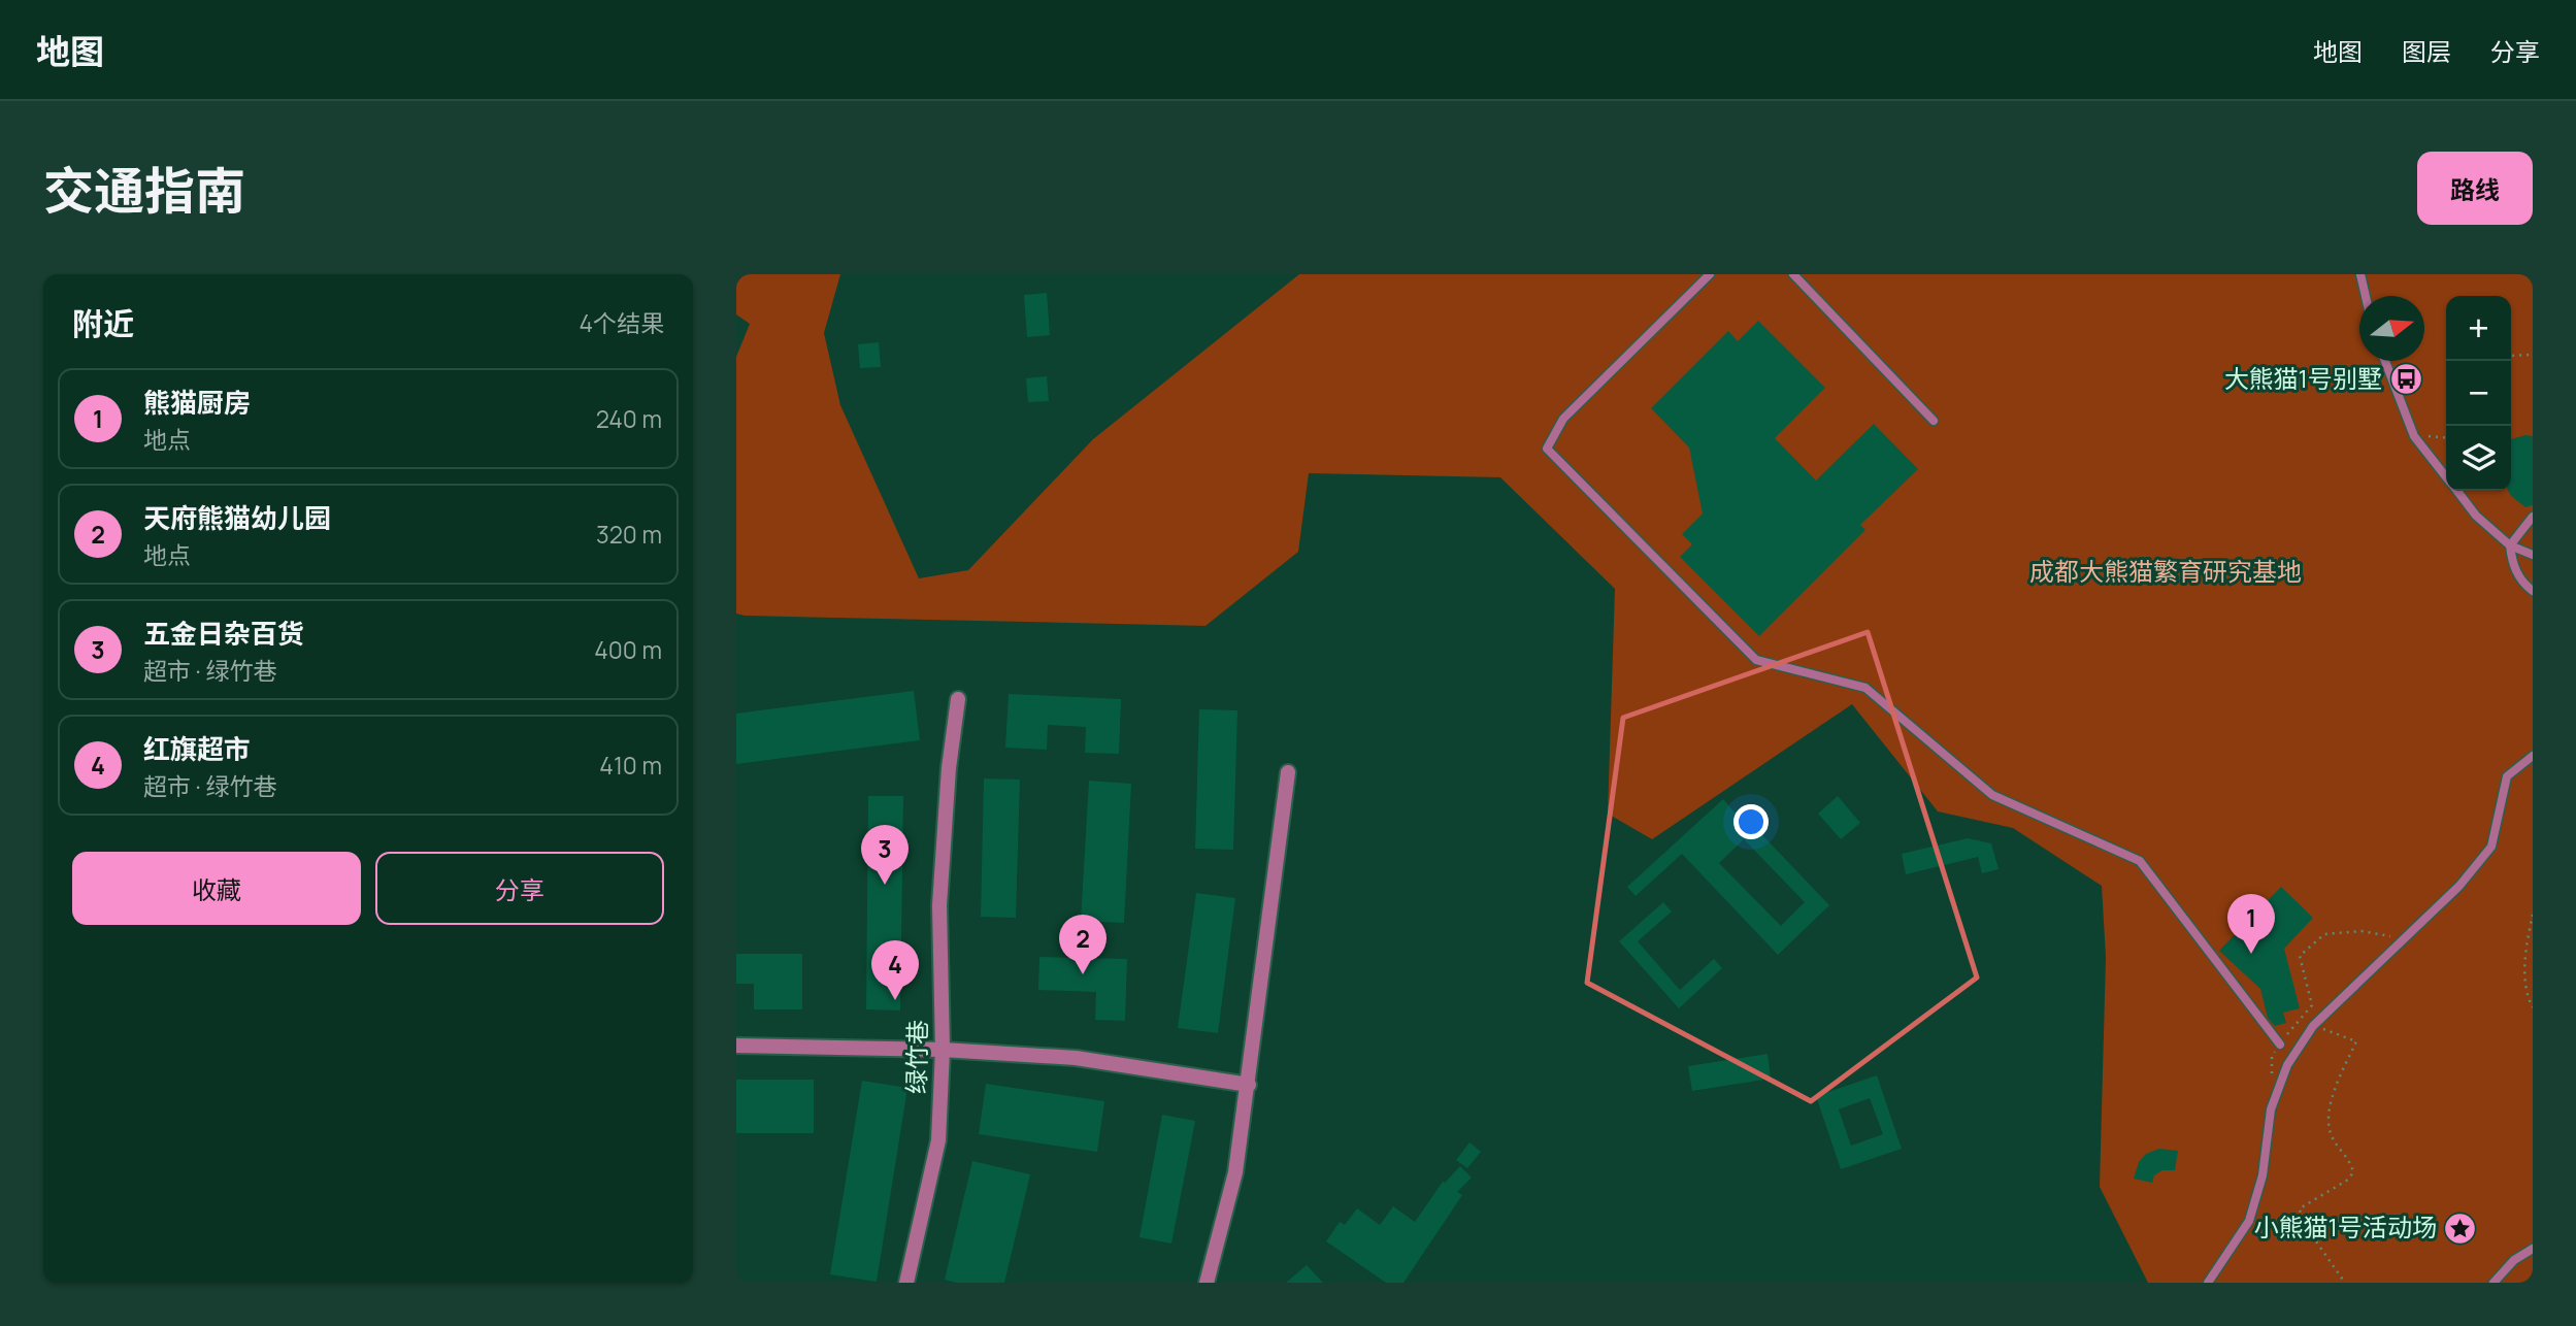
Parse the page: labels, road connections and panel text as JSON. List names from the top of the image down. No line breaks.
{"streets":{"street":["绿竹巷"]},"parks":["成都大熊猫繁育研究基地"],"places":{"bus stop":["大熊猫1号别墅"],"place":["小熊猫1号活动场"]},"north":"right","page":{"header":"地图","nav":["地图","图层","分享"],"title":"交通指南","buttons":["路线",["收藏","分享"]],"heading":["附近","4个结果"],"map_buttons":["+","−"],"list":[{"mark":"1","name":"熊猫厨房","note":"地点","value":"240 m"},{"mark":"2","name":"天府熊猫幼儿园","note":"地点","value":"320 m"},{"mark":"3","name":"五金日杂百货","note":"超市 · 绿竹巷","value":"400 m"},{"mark":"4","name":"红旗超市","note":"超市 · 绿竹巷","value":"410 m"}],"pins":["3","1","2","4"]}}
